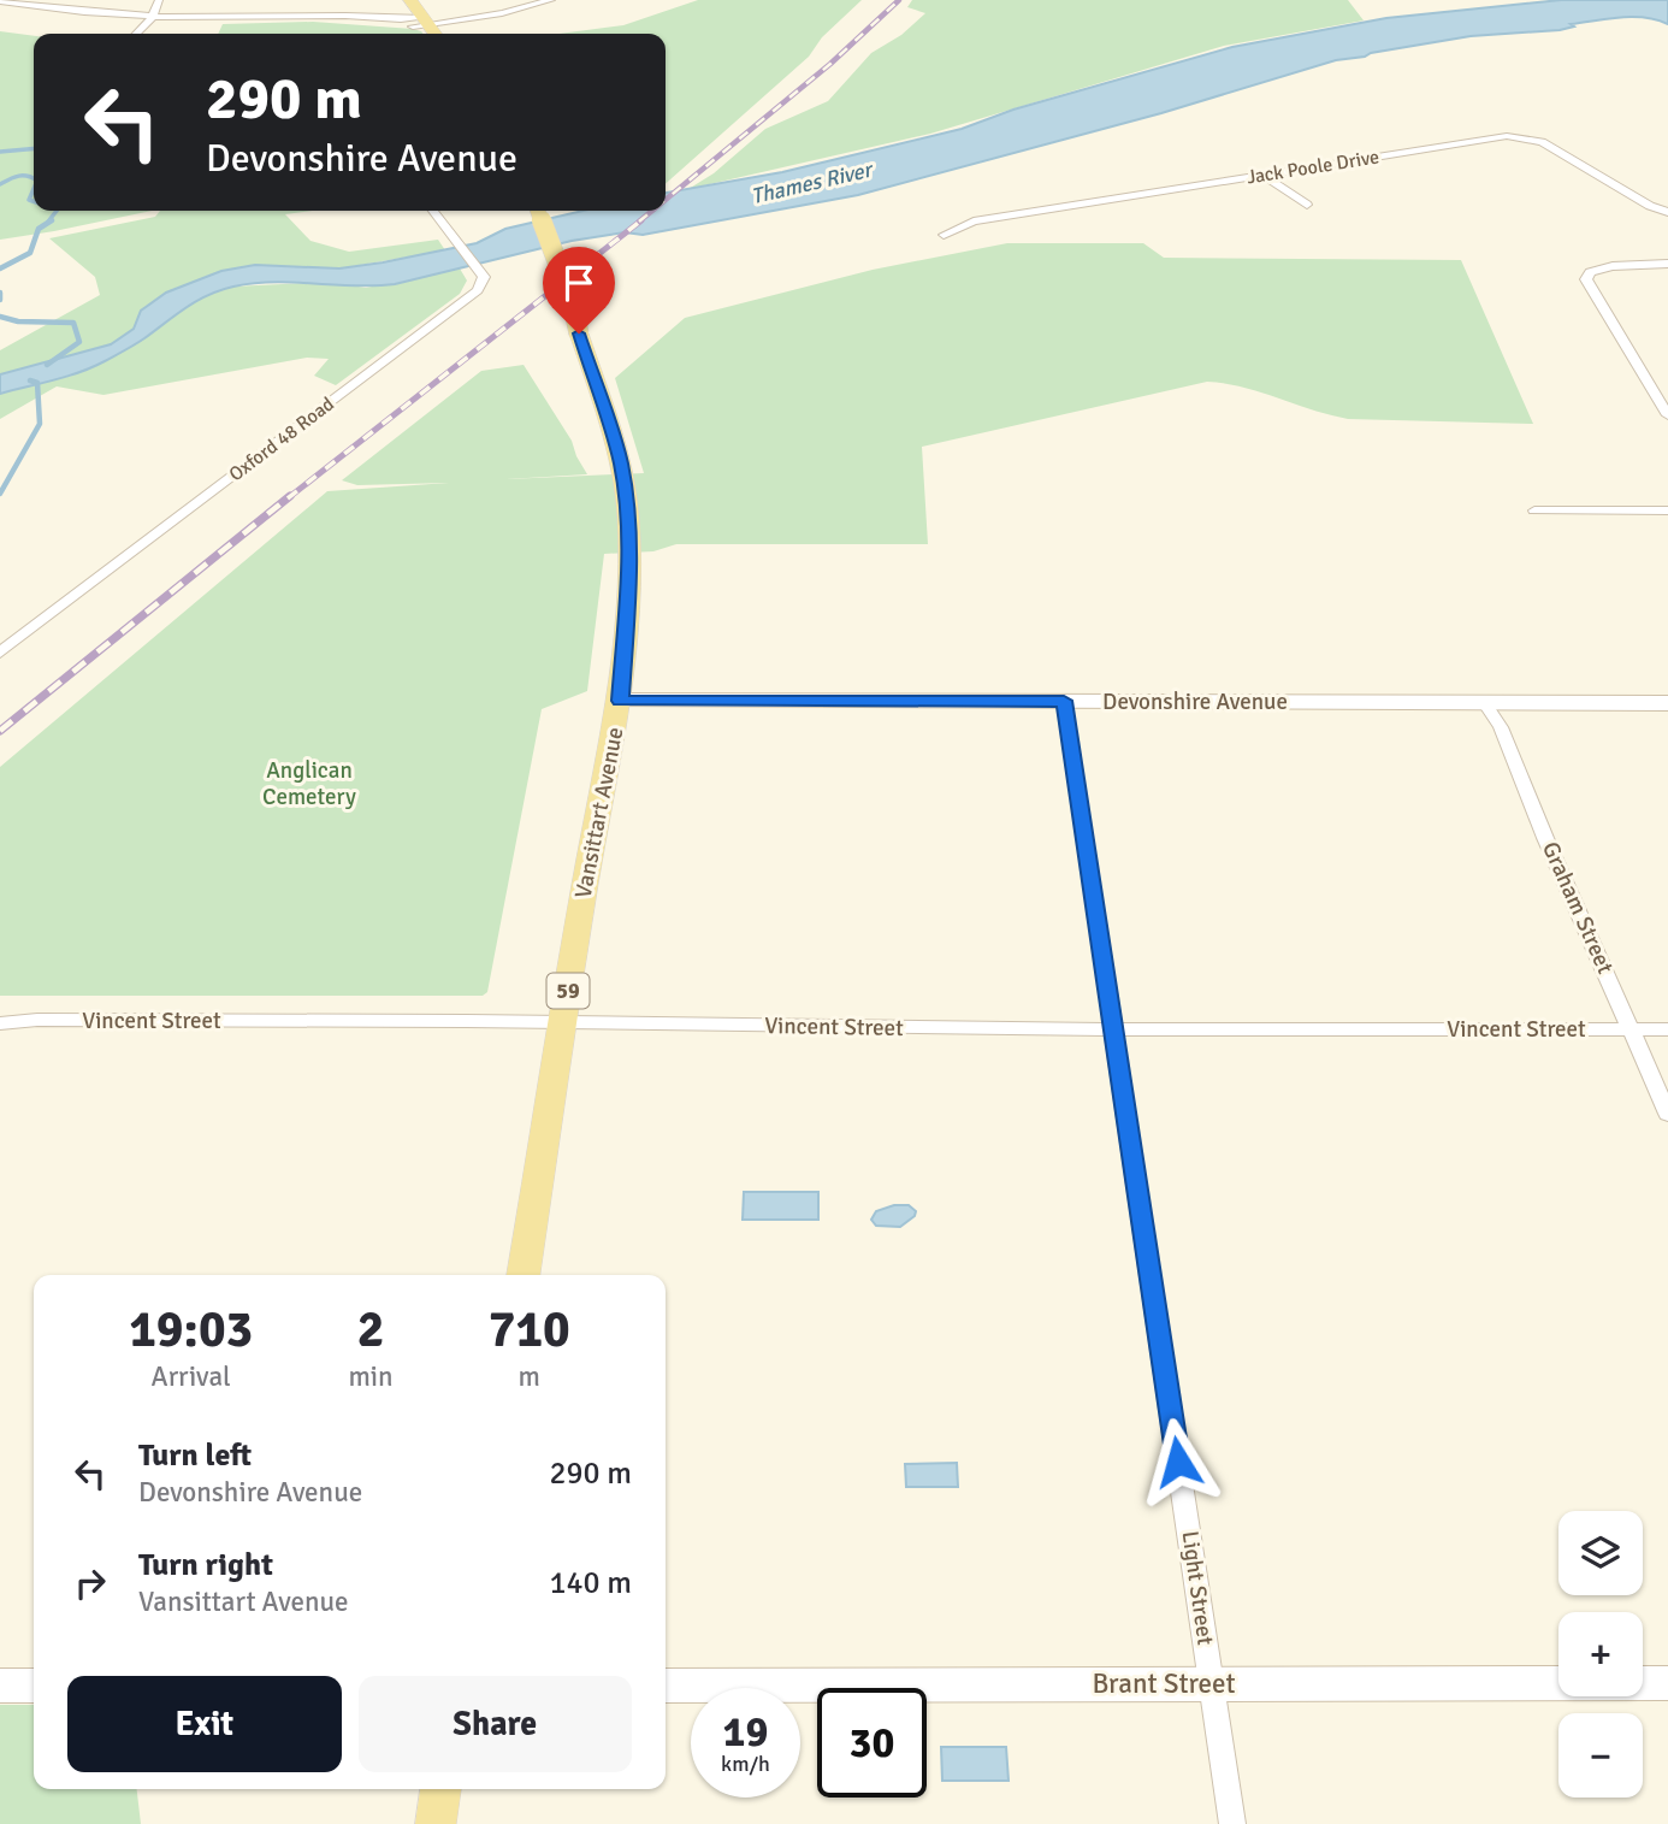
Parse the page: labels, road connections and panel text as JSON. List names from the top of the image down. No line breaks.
{"streets":{"main road":["Devonshire Avenue","Vansittart Avenue","59","Brant Street"],"street":["Jack Poole Drive","Oxford 48 Road","Graham Street","Vincent Street","Light Street"]},"crossings":[["Devonshire Avenue","Vansittart Avenue"],["Devonshire Avenue","Graham Street"],["Devonshire Avenue","Light Street"],["Vansittart Avenue","Vincent Street"],["Graham Street","Vincent Street"],["Vincent Street","Light Street"],["Light Street","Brant Street"]],"water":["Thames River"],"parks":["Anglican Cemetery"],"page":{"turn":["290 m","Devonshire Avenue"],"eta":["19:03","Arrival","2","min","710","m"],"list":[{"name":"Turn left","note":"Devonshire Avenue","value":"290 m"},{"name":"Turn right","note":"Vansittart Avenue","value":"140 m"}],"map_buttons":["+","−"],"buttons":["Exit","Share"],"speed":"19 km/h","limit":"30"}}
